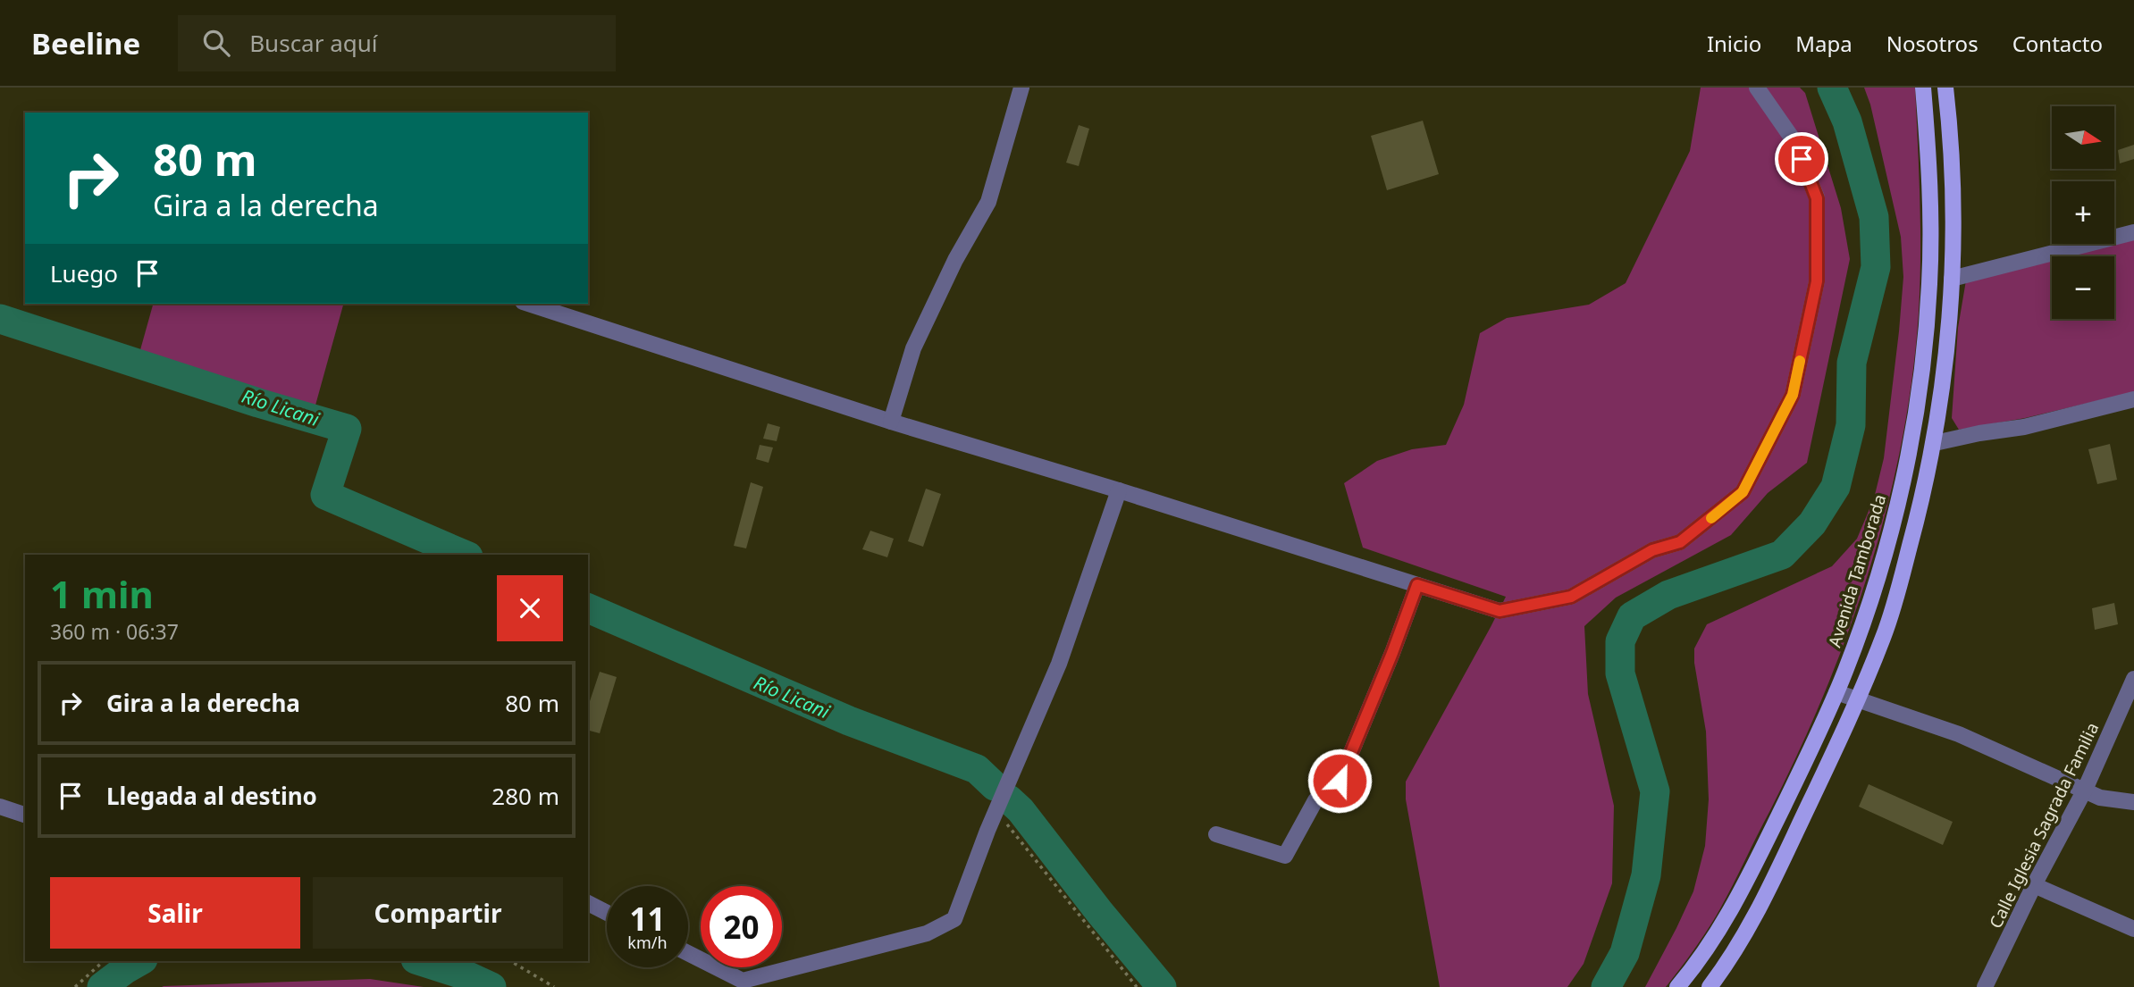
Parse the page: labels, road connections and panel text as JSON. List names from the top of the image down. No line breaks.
{"streets":{"main road":["Avenida Tamborada"],"street":["Calle Iglesia Sagrada Familia"]},"water":["Río Licani"],"north":"right","page":{"header":"Beeline","search":"Buscar aquí","nav":["Inicio","Mapa","Nosotros","Contacto"],"map_buttons":["+","−"],"turn":["80 m","Gira a la derecha"],"then":"Luego","heading":["1 min","360 m · 06:37"],"list":[{"name":"Gira a la derecha","value":"80 m"},{"name":"Llegada al destino","value":"280 m"}],"buttons":["Salir","Compartir"],"speed":"11 km/h","limit":"20"}}
